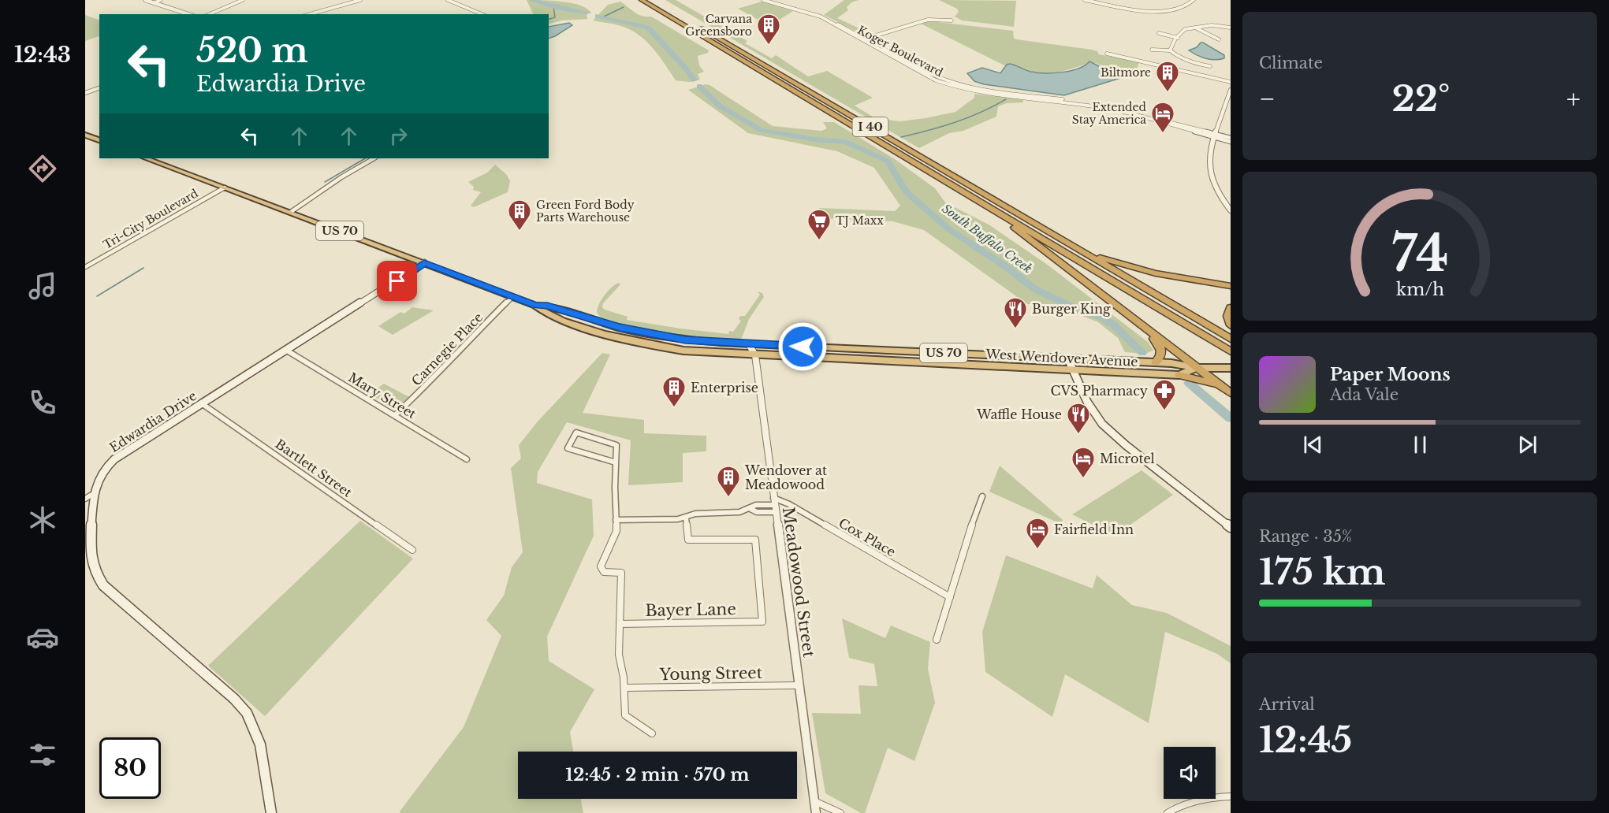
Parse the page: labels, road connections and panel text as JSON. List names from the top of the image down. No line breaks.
{"streets":{"highway":["I 40","US 70","West Wendover Avenue"],"main road":["Edwardia Drive"],"street":["Koger Boulevard","Tri-City Boulevard","Carnegie Place","Mary Street","Bartlett Street","Cox Place","Meadowood Street","Bayer Lane","Young Street"]},"crossings":[["Tri-City Boulevard","West Wendover Avenue"],["Carnegie Place","West Wendover Avenue"],["Carnegie Place","Mary Street"],["West Wendover Avenue","Edwardia Drive"],["West Wendover Avenue","Meadowood Street"],["Mary Street","Edwardia Drive"],["Edwardia Drive","Bartlett Street"],["Cox Place","Meadowood Street"],["Cox Place","Bayer Lane"],["Meadowood Street","Young Street"]],"water":["South Buffalo Creek"],"places":{"building":["Carvana Greensboro","Biltmore","Green Ford Body Parts Warehouse","Enterprise","Wendover at Meadowood"],"hotel":["Extended Stay America","Microtel","Fairfield Inn"],"supermarket":["TJ Maxx"],"restaurant":["Burger King","Waffle House"],"pharmacy":["CVS Pharmacy"]},"page":{"tabs":"12:43","tile":["Climate",["Range · 35%","175 km"],["Arrival","12:45"]],"turn":["520 m","Edwardia Drive"],"heat":["−","22°","+"],"song":["Paper Moons","Ada Vale"],"limit":"80","trip":"12:45 · 2 min · 570 m","gauge":["74","km/h"]}}
